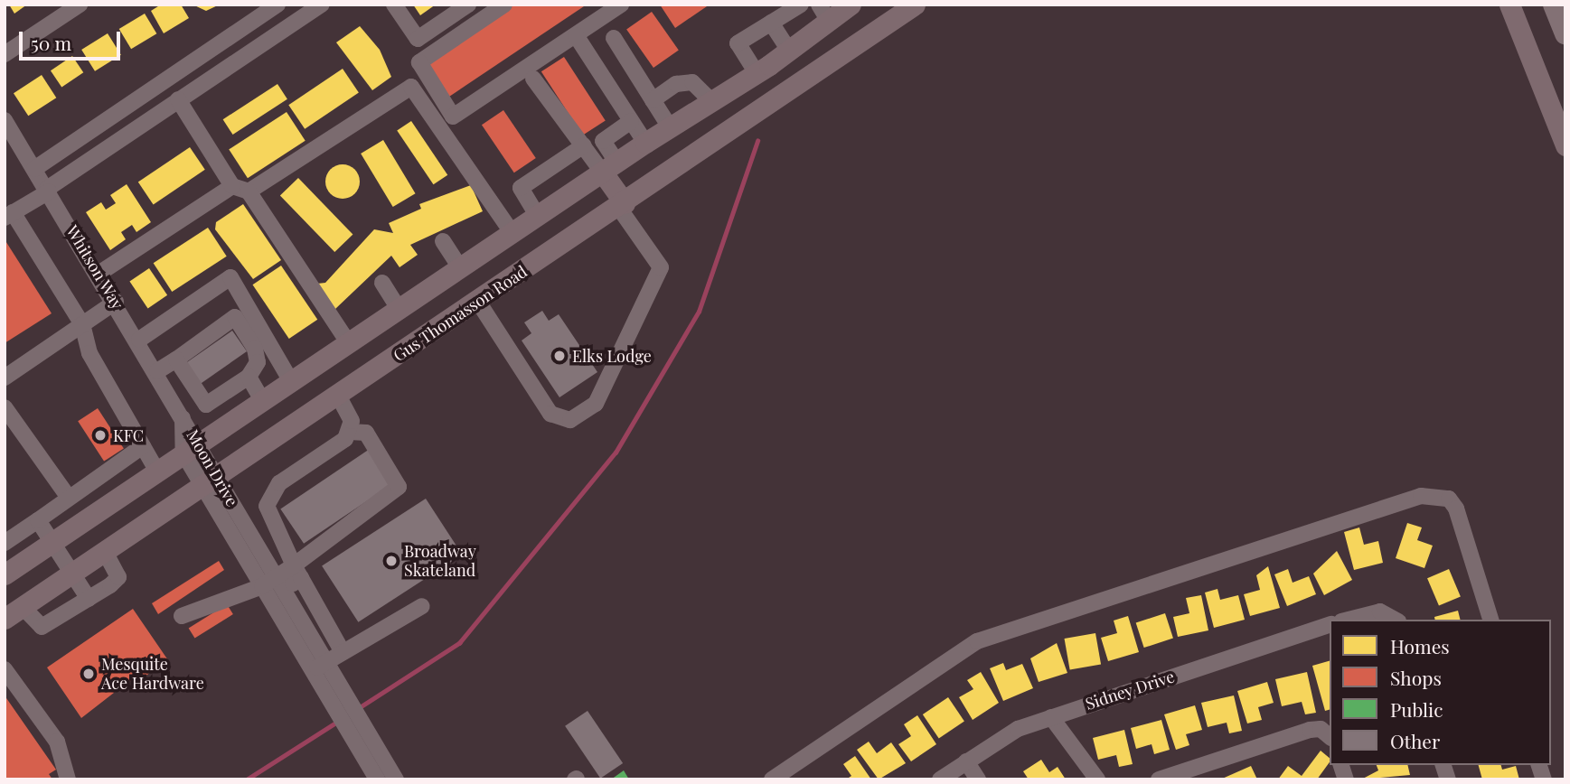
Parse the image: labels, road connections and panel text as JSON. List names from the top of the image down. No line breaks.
{"streets":{"main road":["Gus Thomasson Road"],"street":["Whitson Way","Moon Drive","Sidney Drive"]},"crossings":[["Whitson Way","Moon Drive"],["Gus Thomasson Road","Moon Drive"]],"places":["Elks Lodge","KFC","Broadway Skateland","Mesquite Ace Hardware"],"legend":["Homes","Shops","Public","Other"],"scale_bar":"50 m"}
